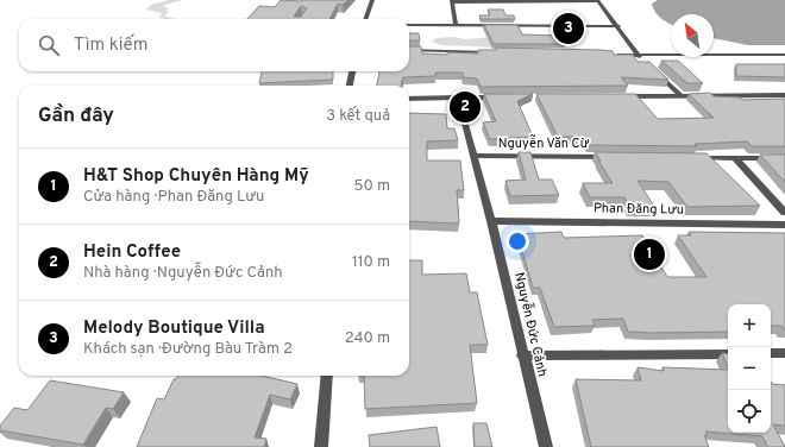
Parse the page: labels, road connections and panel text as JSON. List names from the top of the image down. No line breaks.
{"streets":{"street":["Nguyễn Văn Cừ","Phan Đăng Lưu","Nguyễn Đức Cảnh"]},"crossings":[["Nguyễn Văn Cừ","Nguyễn Đức Cảnh"],["Phan Đăng Lưu","Nguyễn Đức Cảnh"]],"north":"top left","page":{"pins":["3","2","1"],"search":"Tìm kiếm","heading":["Gần đây","3 kết quả"],"list":[{"mark":"1","name":"H&T Shop Chuyên Hàng Mỹ","note":"Cửa hàng · Phan Đăng Lưu","value":"50 m"},{"mark":"2","name":"Hein Coffee","note":"Nhà hàng · Nguyễn Đức Cảnh","value":"110 m"},{"mark":"3","name":"Melody Boutique Villa","note":"Khách sạn · Đường Bàu Tràm 2","value":"240 m"}],"map_buttons":["+","−"]}}
